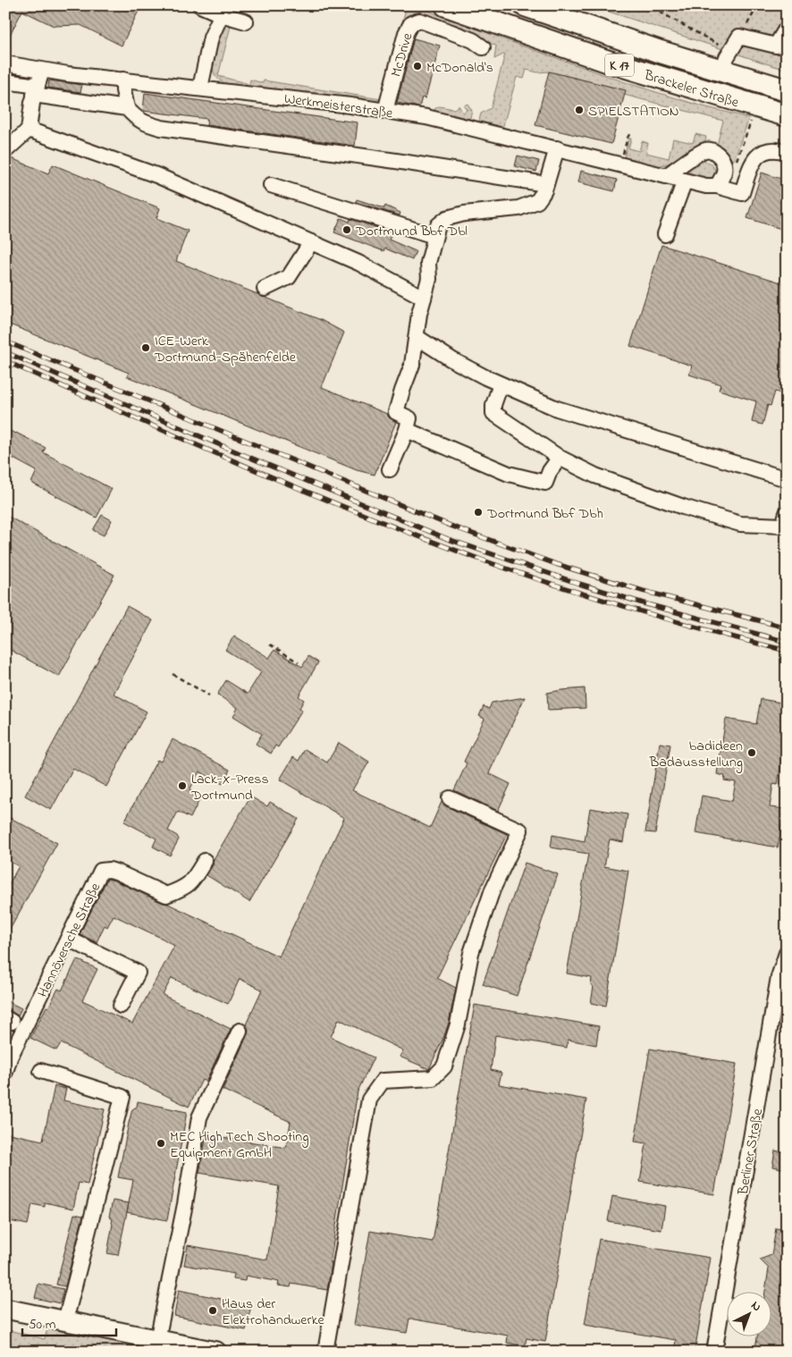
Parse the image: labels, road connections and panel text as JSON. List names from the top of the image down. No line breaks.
{"streets":{"highway":["K 17","Brackeler Straße"],"street":["McDrive","Werkmeisterstraße","Hannöversche Straße","Berliner Straße"]},"crossings":[["McDrive","Werkmeisterstraße"]],"places":["McDonald's","SPIELSTATION","Dortmund Bbf Dbl","ICE-Werk Dortmund-Spähenfelde","Dortmund Bbf Dbh","badideen Badausstellung","Lack-X-Press Dortmund","MEC High Tech Shooting Equipment GmbH","Haus der Elektrohandwerke"],"scale_bar":"50 m","north":"top right"}
